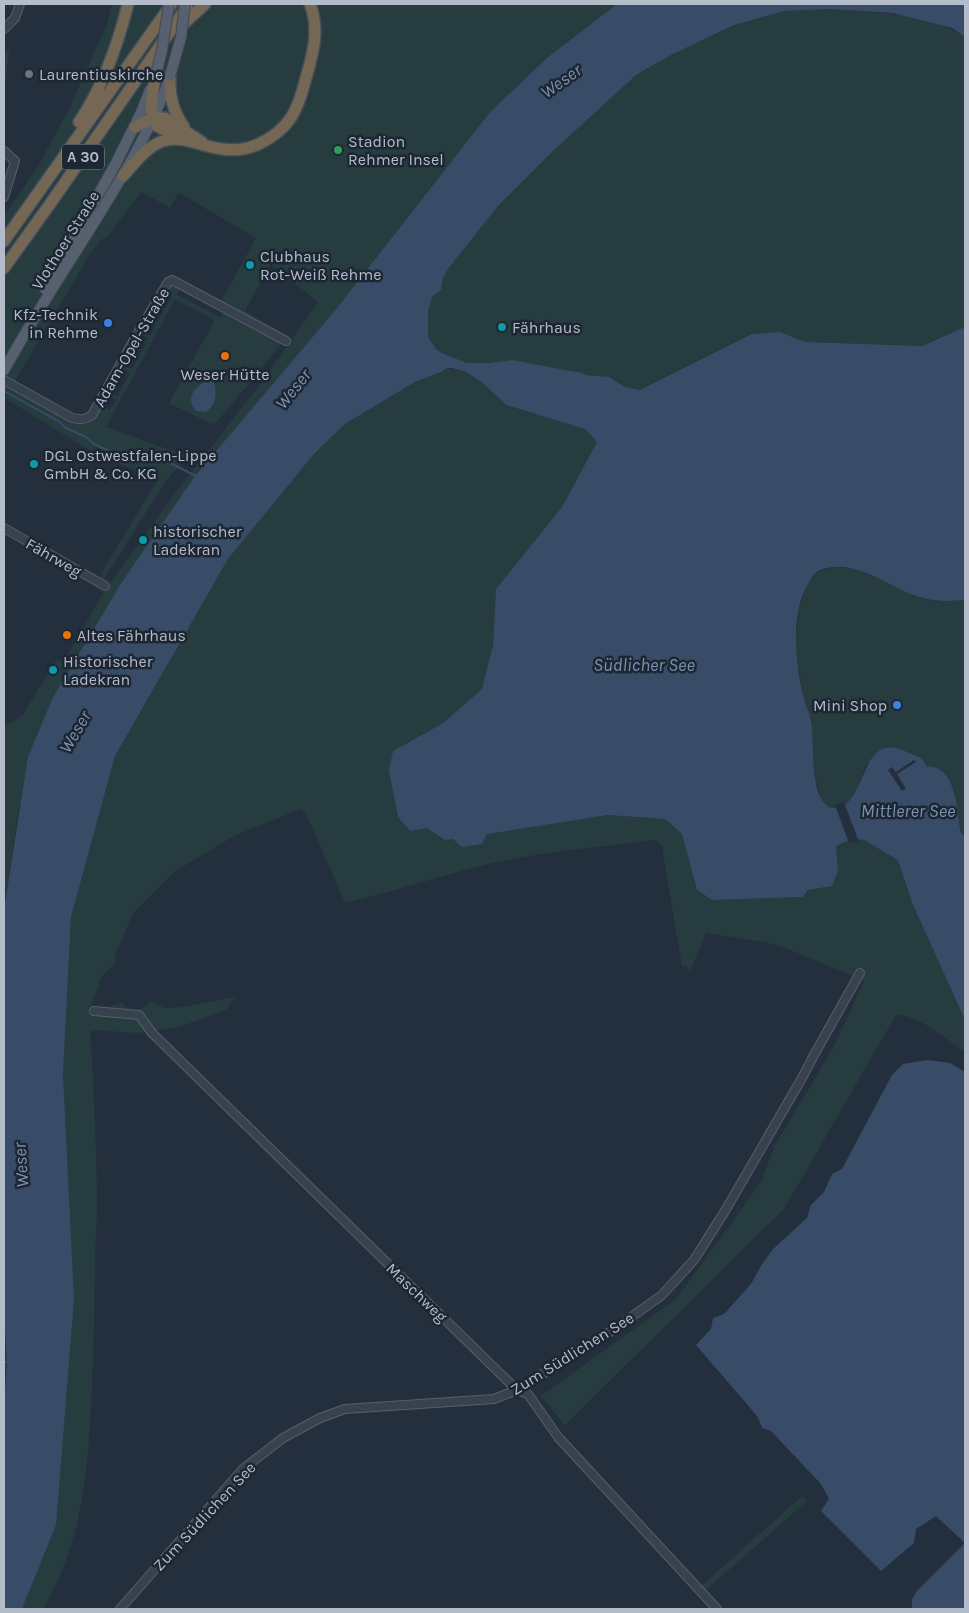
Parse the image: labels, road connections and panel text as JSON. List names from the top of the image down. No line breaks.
{"streets":{"highway":["A 30"],"main road":["Vlothoer Straße"],"street":["Adam-Opel-Straße","Fährweg","Maschweg","Zum Südlichen See"]},"crossings":[["A 30","Vlothoer Straße"],["Maschweg","Zum Südlichen See"]],"water":["Weser","Südlicher See","Mittlerer See"],"places":["Laurentiuskirche","Stadion Rehmer Insel","Clubhaus Rot-Weiß Rehme","Kfz-Technik in Rehme","Fährhaus","Weser Hütte","DGL Ostwestfalen-Lippe GmbH & Co. KG","historischer Ladekran","Altes Fährhaus","Historischer Ladekran","Mini Shop"]}
